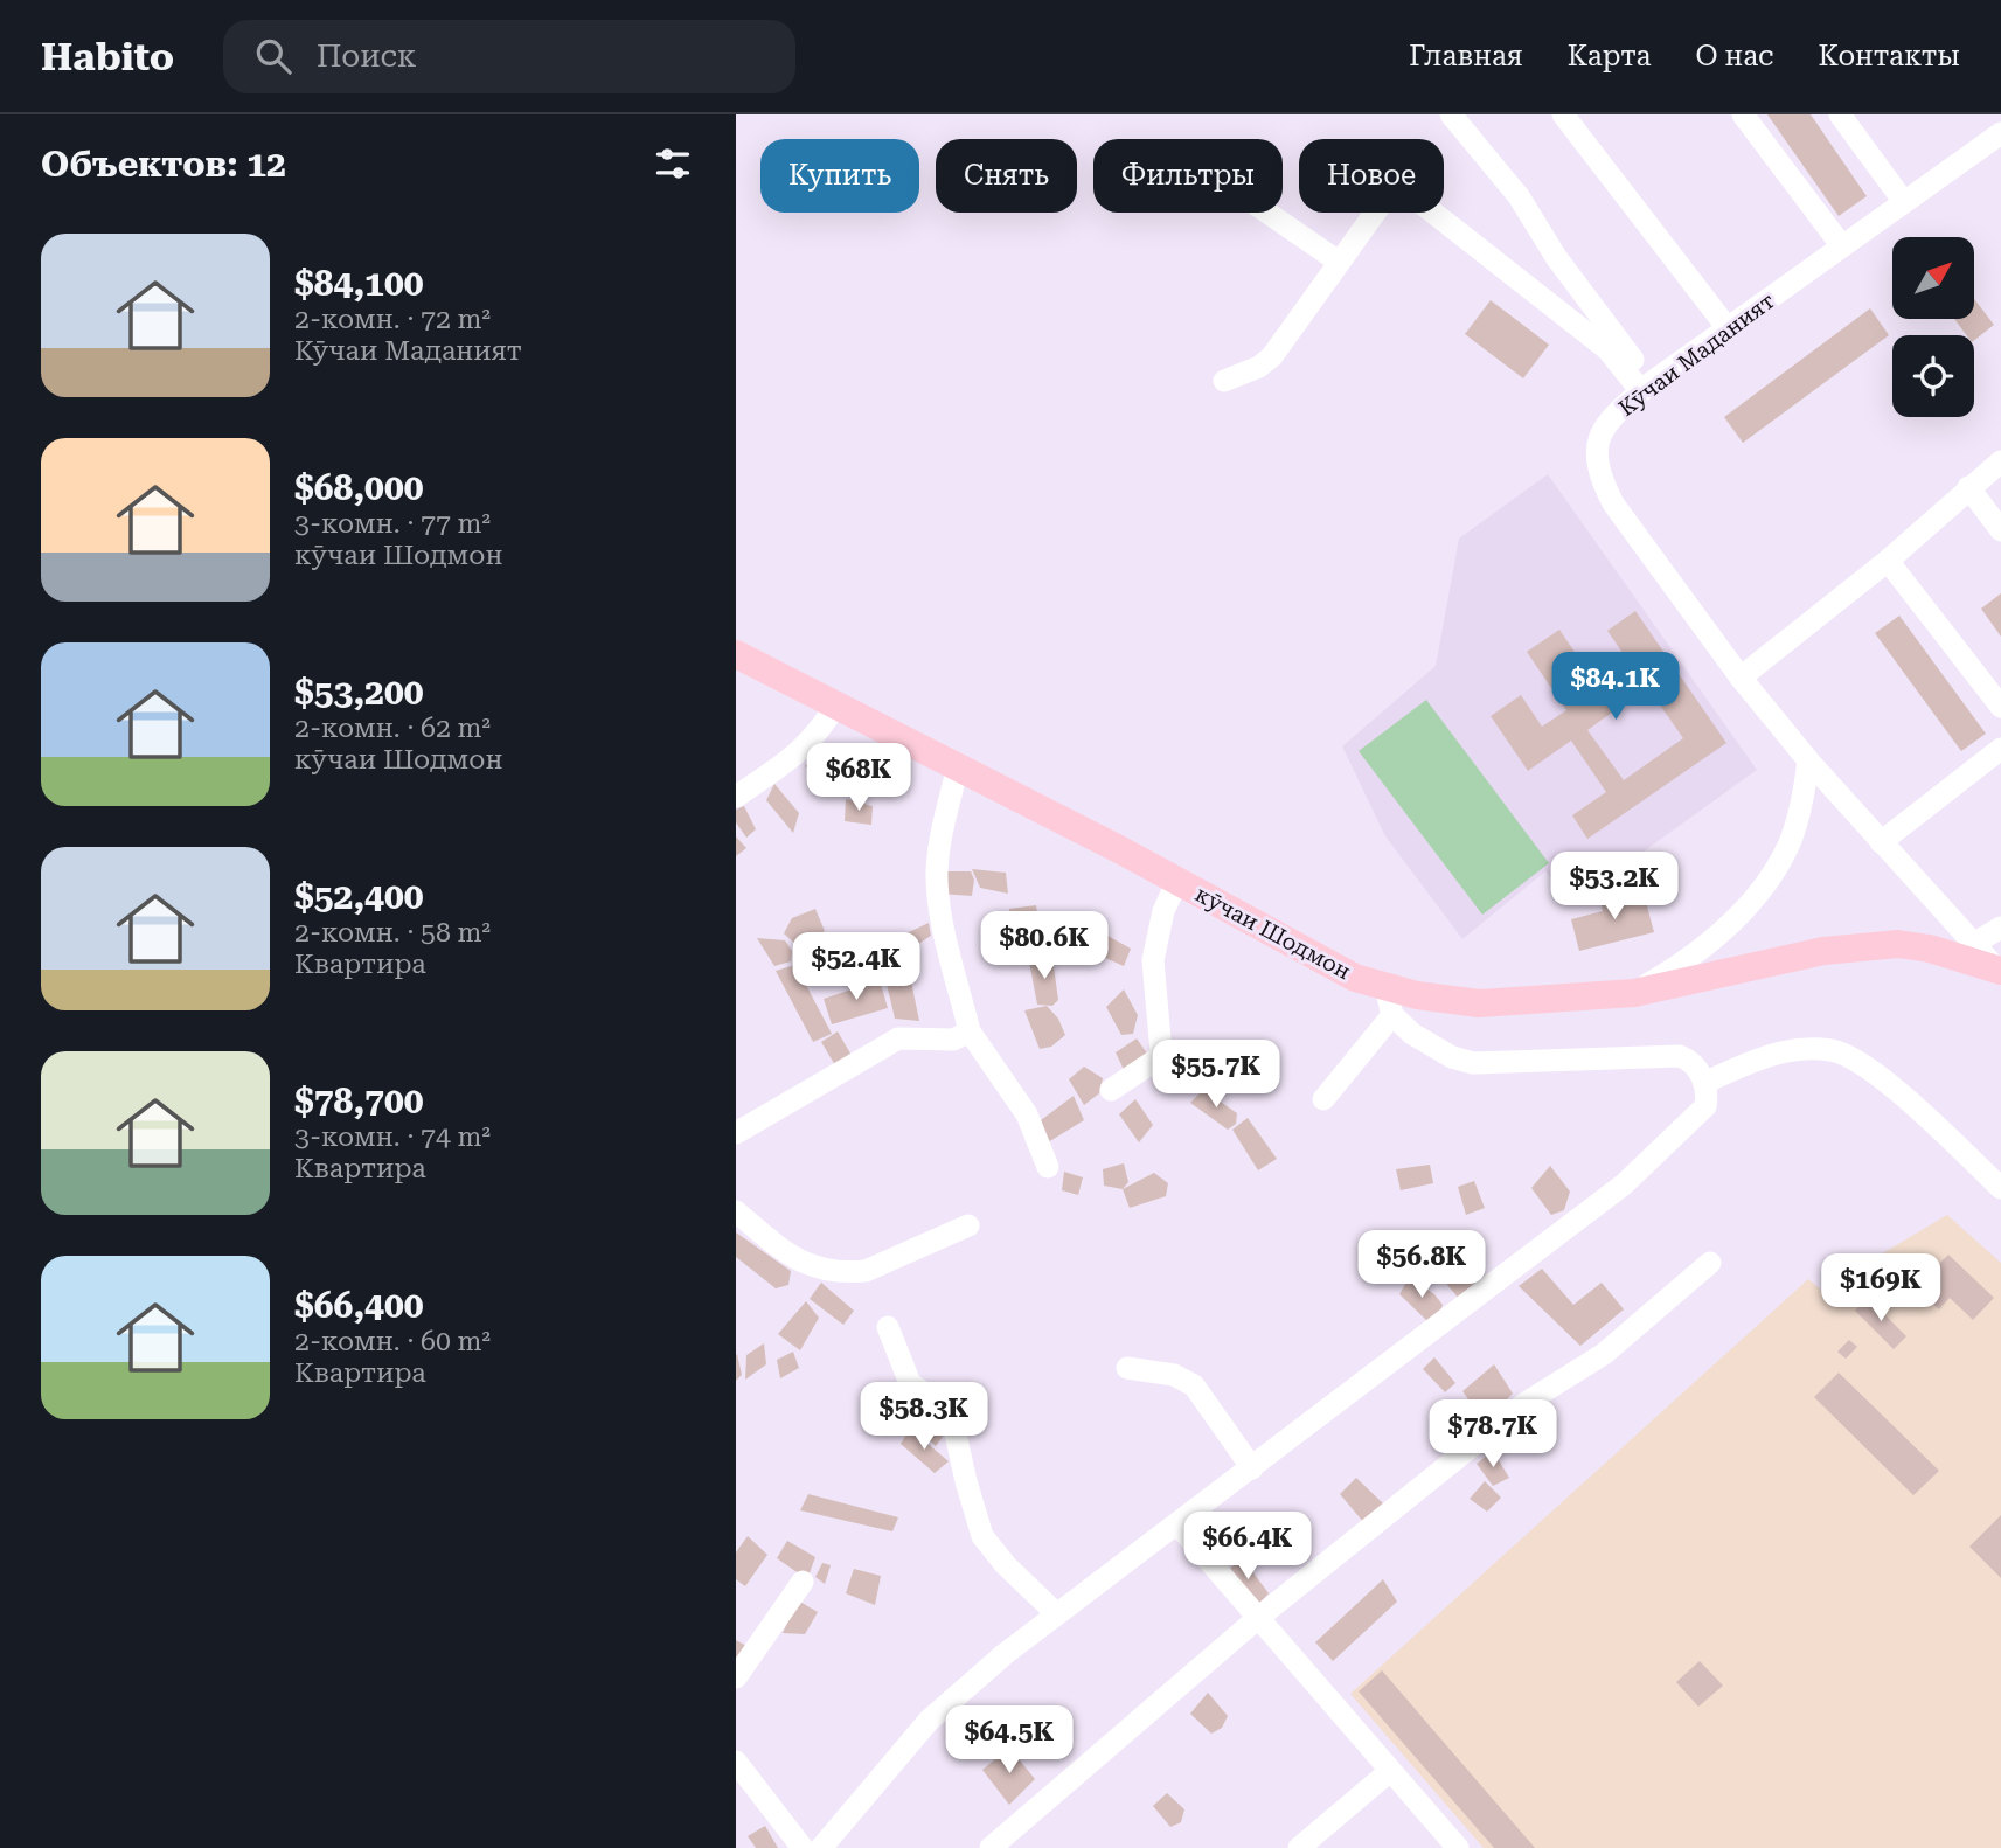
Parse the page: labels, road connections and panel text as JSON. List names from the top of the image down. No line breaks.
{"streets":{"main road":["кӯчаи Шодмон"],"street":["Кӯчаи Маданият"]},"crossings":[["Кӯчаи Маданият","кӯчаи Шодмон"]],"north":"top right","page":{"header":"Habito","search":"Поиск","nav":["Главная","Карта","О нас","Контакты"],"heading":"Объектов: 12","chip":["Купить","Снять","Фильтры","Новое"],"list":[{"name":"$84,100","note":"2-комн. · 72 m² · Кӯчаи Маданият"},{"name":"$68,000","note":"3-комн. · 77 m² · кӯчаи Шодмон"},{"name":"$53,200","note":"2-комн. · 62 m² · кӯчаи Шодмон"},{"name":"$52,400","note":"2-комн. · 58 m² · Квартира"},{"name":"$78,700","note":"3-комн. · 74 m² · Квартира"},{"name":"$66,400","note":"2-комн. · 60 m² · Квартира"}],"price":["$84.1K","$68K","$53.2K","$80.6K","$52.4K","$55.7K","$56.8K","$169K","$58.3K","$78.7K","$66.4K","$64.5K"]}}
